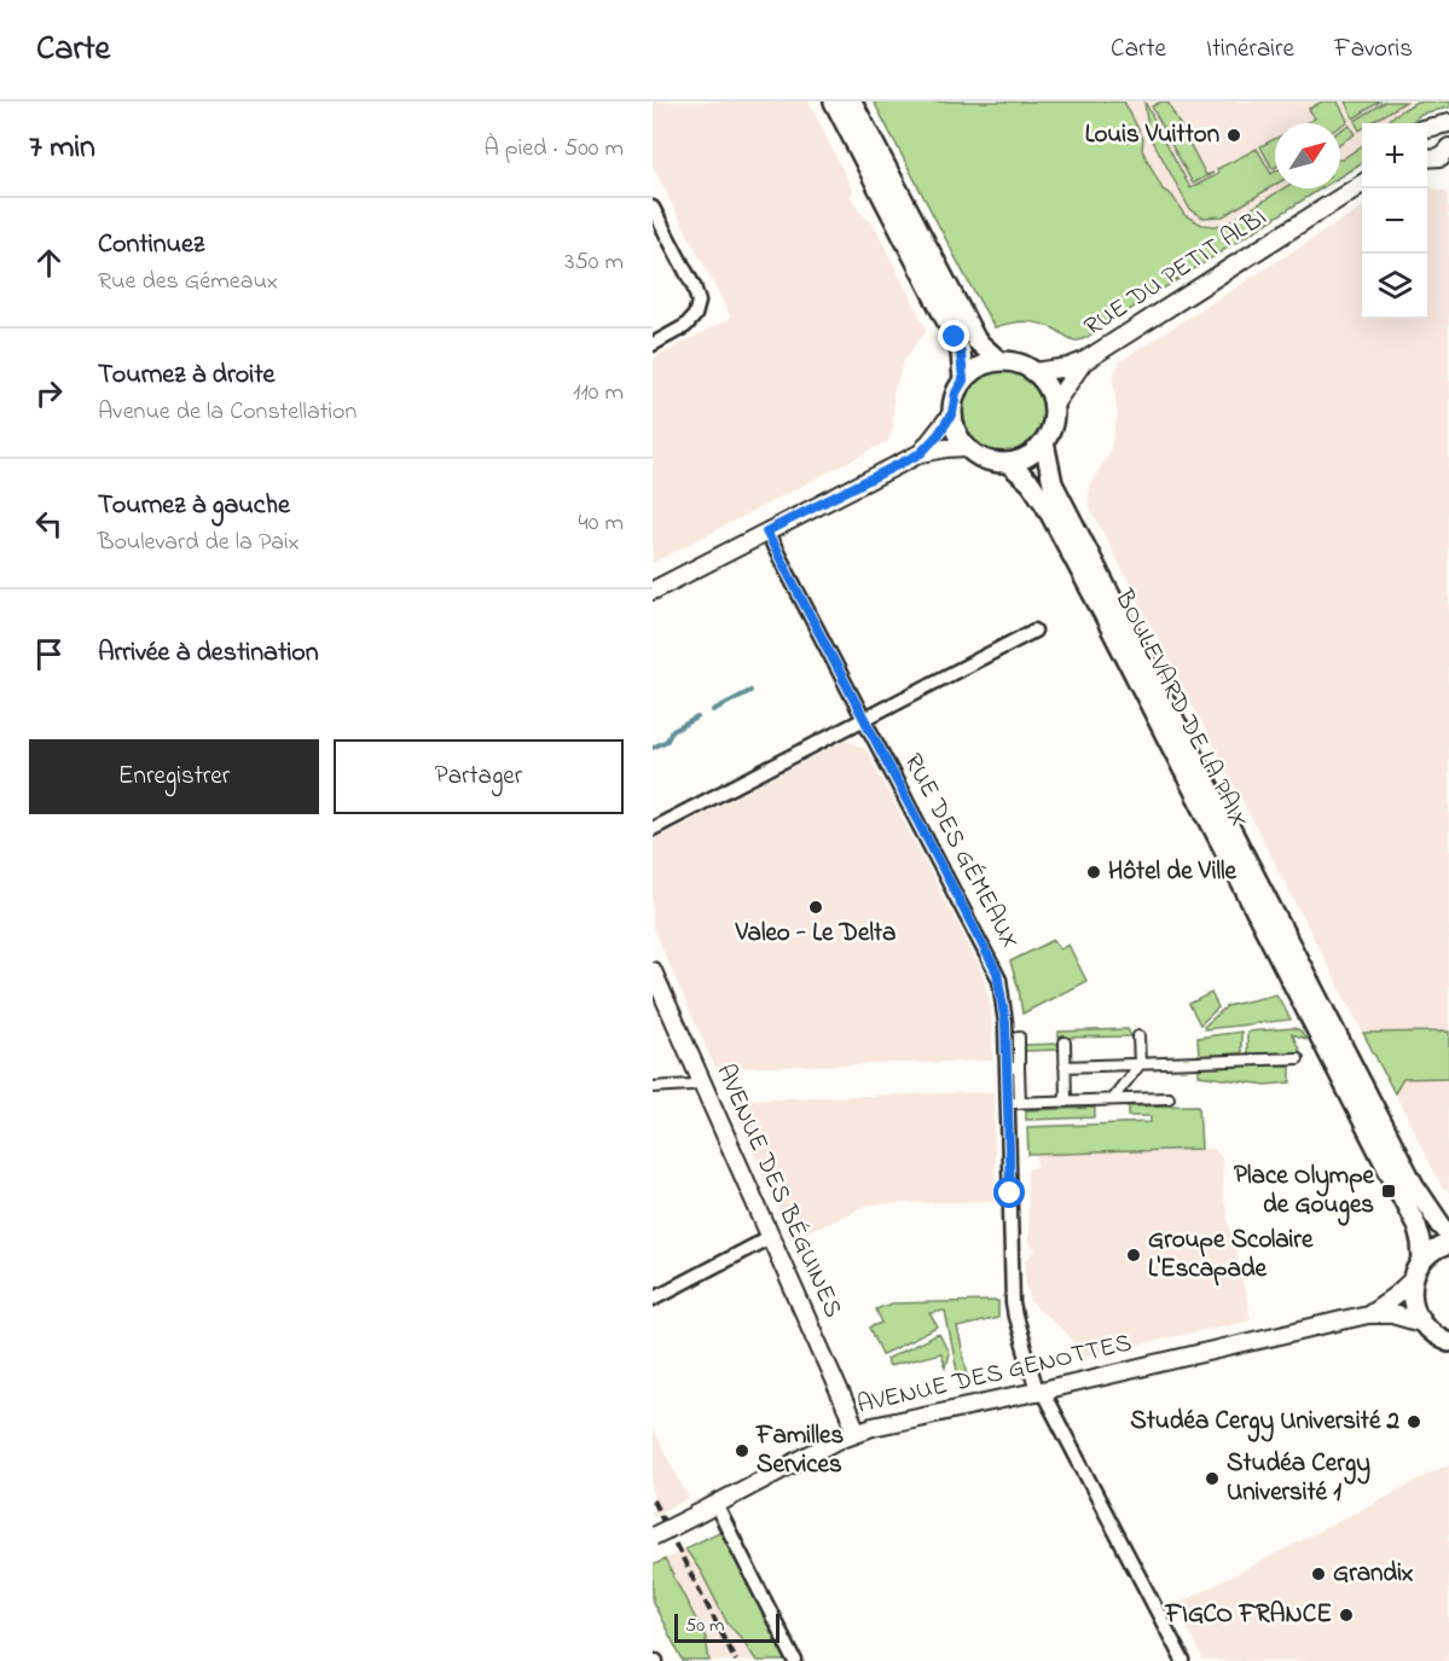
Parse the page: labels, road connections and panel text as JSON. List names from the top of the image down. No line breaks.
{"streets":{"main road":["BOULEVARD DE LA PAIX"],"street":["RUE DU PETIT ALBI","RUE DES GÉMEAUX","AVENUE DES BÉGUINES","AVENUE DES GENOTTES"]},"crossings":[["RUE DU PETIT ALBI","BOULEVARD DE LA PAIX"],["RUE DES GÉMEAUX","AVENUE DES GENOTTES"],["AVENUE DES BÉGUINES","AVENUE DES GENOTTES"]],"places":{"other":["Louis Vuitton","Hôtel de Ville","Valeo - Le Delta","Groupe Scolaire L'Escapade","Studéa Cergy Université 2","Familles Services","Studéa Cergy Université 1","Grandix","FIGCO FRANCE"],"transit":["Place Olympe de Gouges"]},"scale_bar":"50 m","north":"top right","page":{"header":"Carte","nav":["Carte","Itinéraire","Favoris"],"heading":["7 min","À pied · 500 m"],"map_buttons":["+","−"],"list":[["Continuez","Rue des Gémeaux","350 m"],["Tournez à droite","Avenue de la Constellation","110 m"],["Tournez à gauche","Boulevard de la Paix","40 m"],"Arrivée à destination"],"buttons":["Enregistrer","Partager"],"scale":"50 m"}}
